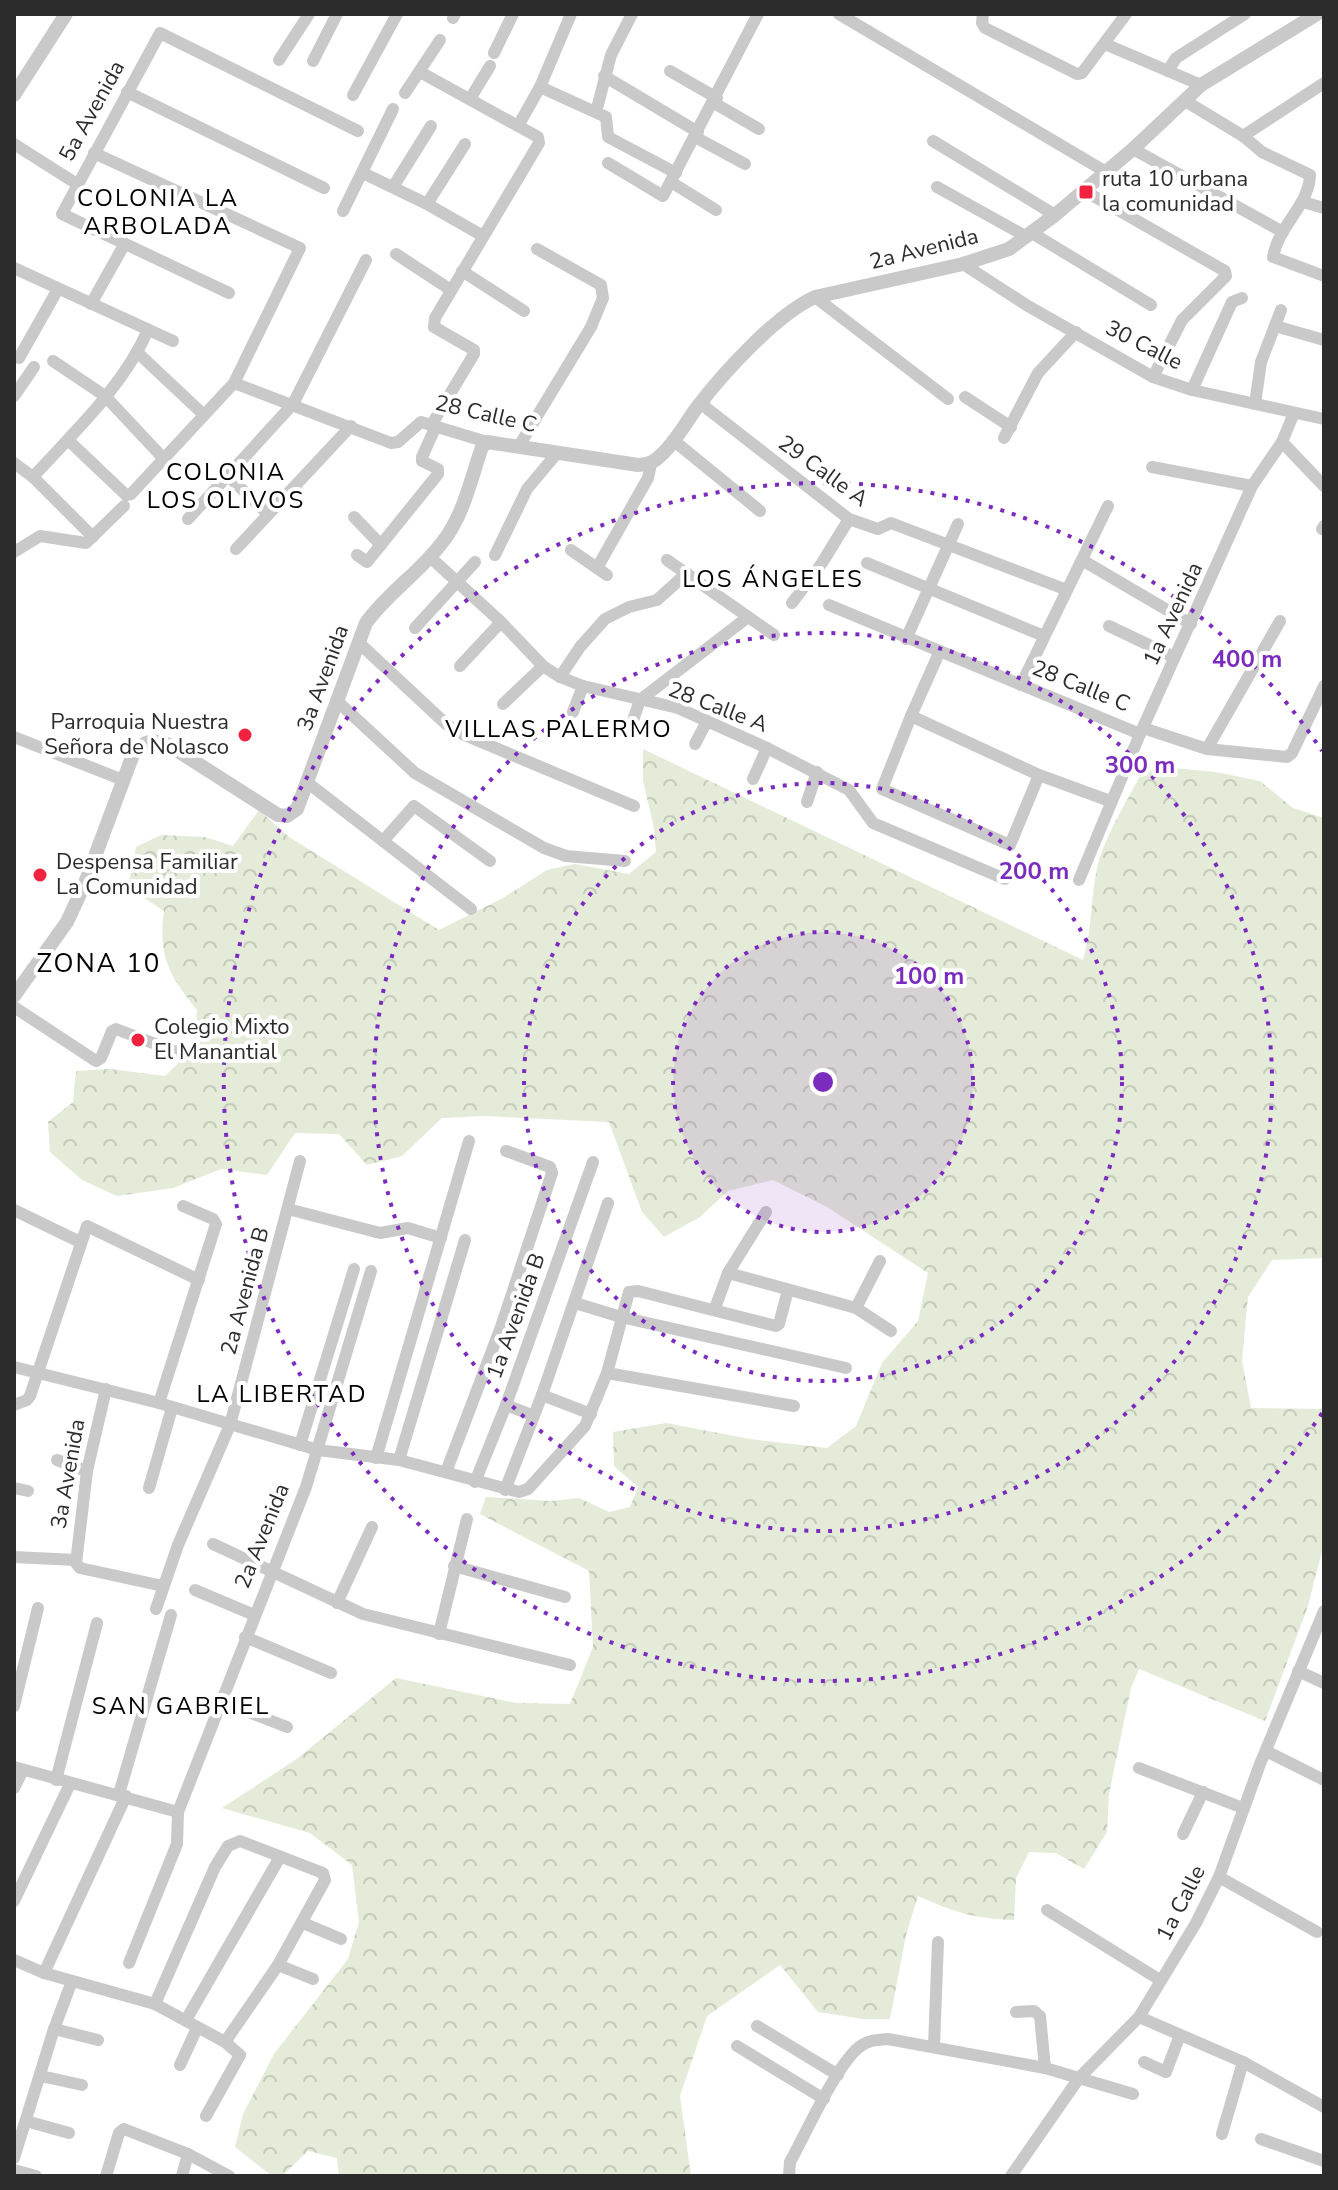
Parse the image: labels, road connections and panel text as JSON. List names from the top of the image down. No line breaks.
{"streets":{"street":["5a Avenida","2a Avenida","30 Calle","28 Calle C","29 Calle A","1a Avenida","3a Avenida","28 Calle A","2a Avenida B","1a Avenida B","1a Calle"]},"crossings":[["2a Avenida","30 Calle"],["2a Avenida","28 Calle C"],["2a Avenida","29 Calle A"],["30 Calle","1a Avenida"],["28 Calle C","1a Avenida"],["28 Calle C","3a Avenida"],["3a Avenida","28 Calle A"]],"districts":["COLONIA LA ARBOLADA","COLONIA LOS OLIVOS","LOS ÁNGELES","VILLAS PALERMO","ZONA 10","LA LIBERTAD","SAN GABRIEL"],"places":{"transit":["ruta 10 urbana la comunidad"],"other":["Parroquia Nuestra Señora de Nolasco","Despensa Familiar La Comunidad","Colegio Mixto El Manantial"]},"rings":["400 m","300 m","200 m","100 m"]}
